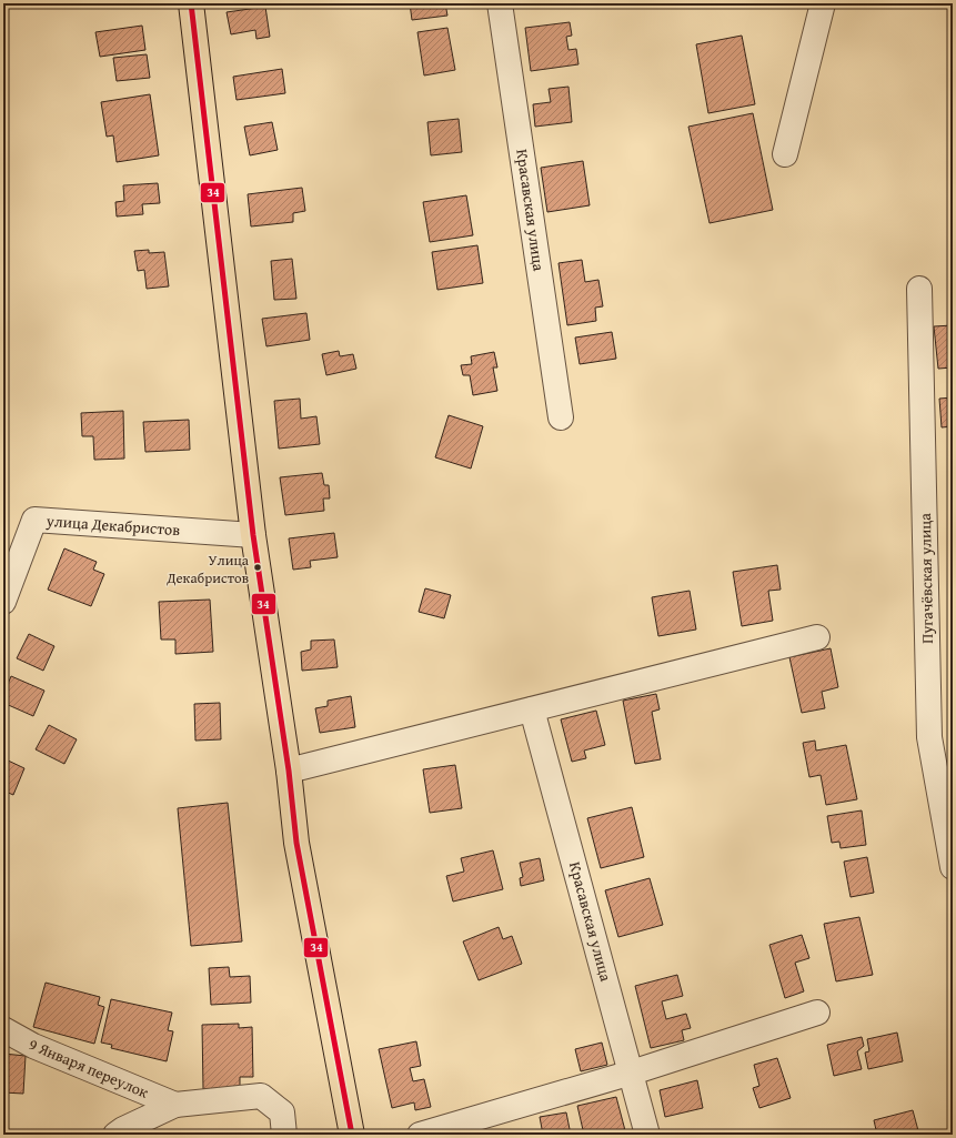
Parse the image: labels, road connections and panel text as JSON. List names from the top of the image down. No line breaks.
{"streets":{"street":["Красавская улица","улица Декабристов","Пугачёвская улица","9 Января переулок"]},"places":["Улица Декабристов"],"lines":["transit line 34"]}
